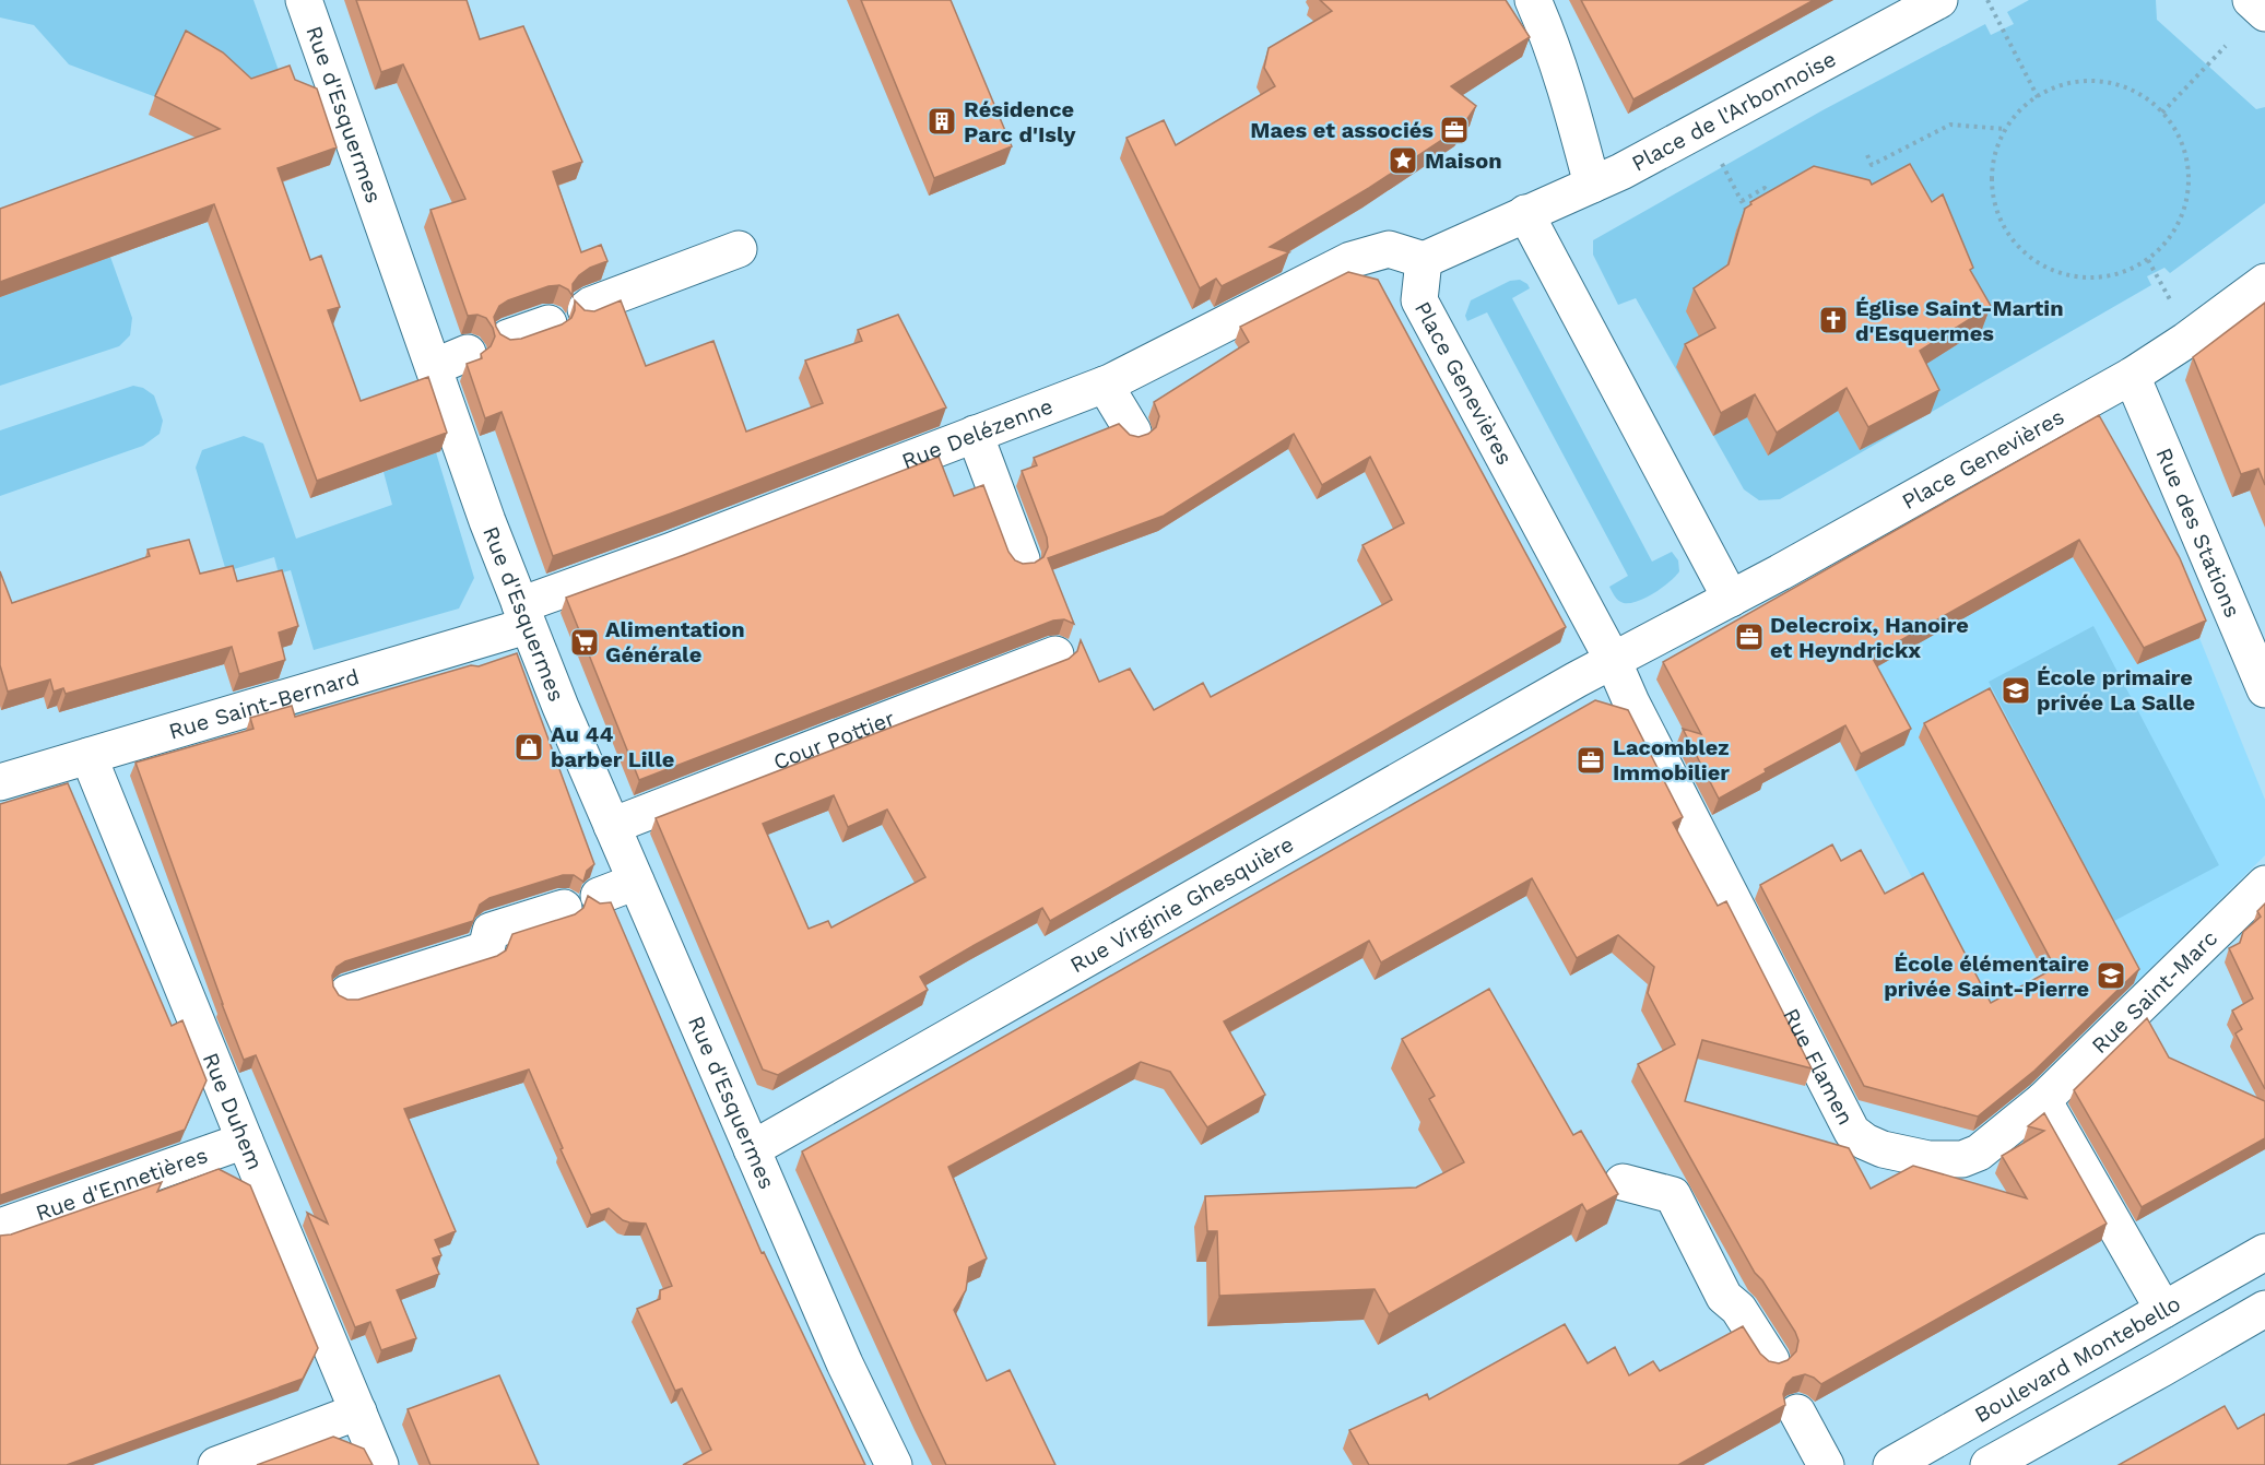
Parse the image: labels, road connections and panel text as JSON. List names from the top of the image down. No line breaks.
{"streets":{"street":["Place de l'Arbonnoise","Rue d'Esquermes","Place Genevières","Rue Delézenne","Rue des Stations","Rue Saint-Bernard","Cour Pottier","Rue Virginie Ghesquière","Rue Saint-Marc","Rue Flamen","Rue Duhem","Rue d'Ennetières","Boulevard Montebello"]},"crossings":[["Rue d'Esquermes","Rue Delézenne"],["Rue d'Esquermes","Rue Saint-Bernard"],["Rue d'Esquermes","Cour Pottier"],["Rue d'Esquermes","Rue Virginie Ghesquière"],["Place Genevières","Rue Delézenne"],["Place Genevières","Rue des Stations"],["Place Genevières","Rue Virginie Ghesquière"],["Place Genevières","Rue Flamen"],["Rue Delézenne","Rue Saint-Bernard"],["Rue Saint-Bernard","Rue Duhem"],["Rue Virginie Ghesquière","Rue Flamen"],["Rue Saint-Marc","Rue Flamen"],["Rue Duhem","Rue d'Ennetières"]],"places":{"building":["Résidence Parc d'Isly"],"office":["Maes et associés","Delecroix, Hanoire et Heyndrickx","Lacomblez Immobilier"],"place":["Maison"],"church":["Église Saint-Martin d'Esquermes"],"supermarket":["Alimentation Générale"],"school or university":["École primaire privée La Salle","École élémentaire privée Saint-Pierre"],"shop":["Au 44 barber Lille"]}}
